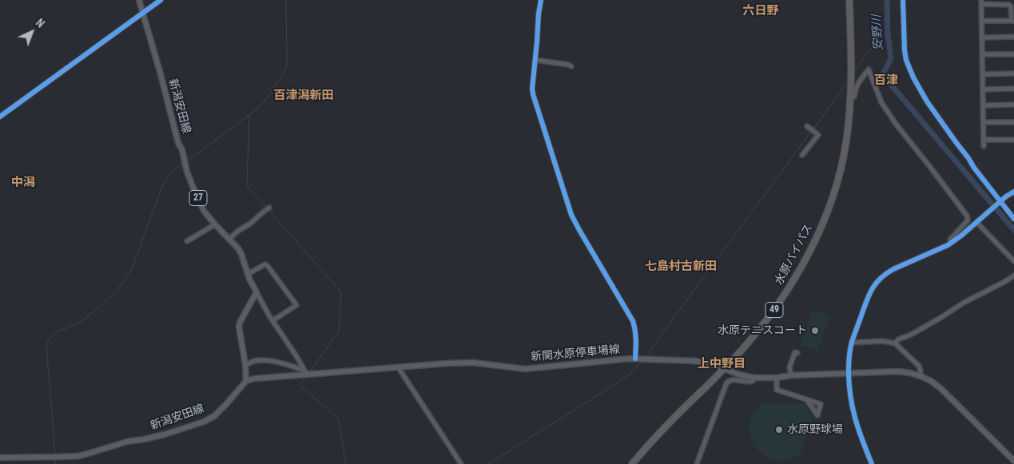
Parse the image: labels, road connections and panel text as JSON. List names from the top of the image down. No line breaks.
{"streets":{"highway":["水原バイパス","49"],"main road":["新潟安田線","27","新関水原停車場線"]},"crossings":[["新潟安田線","新関水原停車場線"],["水原バイパス","新関水原停車場線"]],"districts":["六日野","百津","百津潟新田","中潟","七島村古新田","上中野目"],"water":["安野川"],"places":["水原テニスコート","水原野球場"],"north":"top right"}
